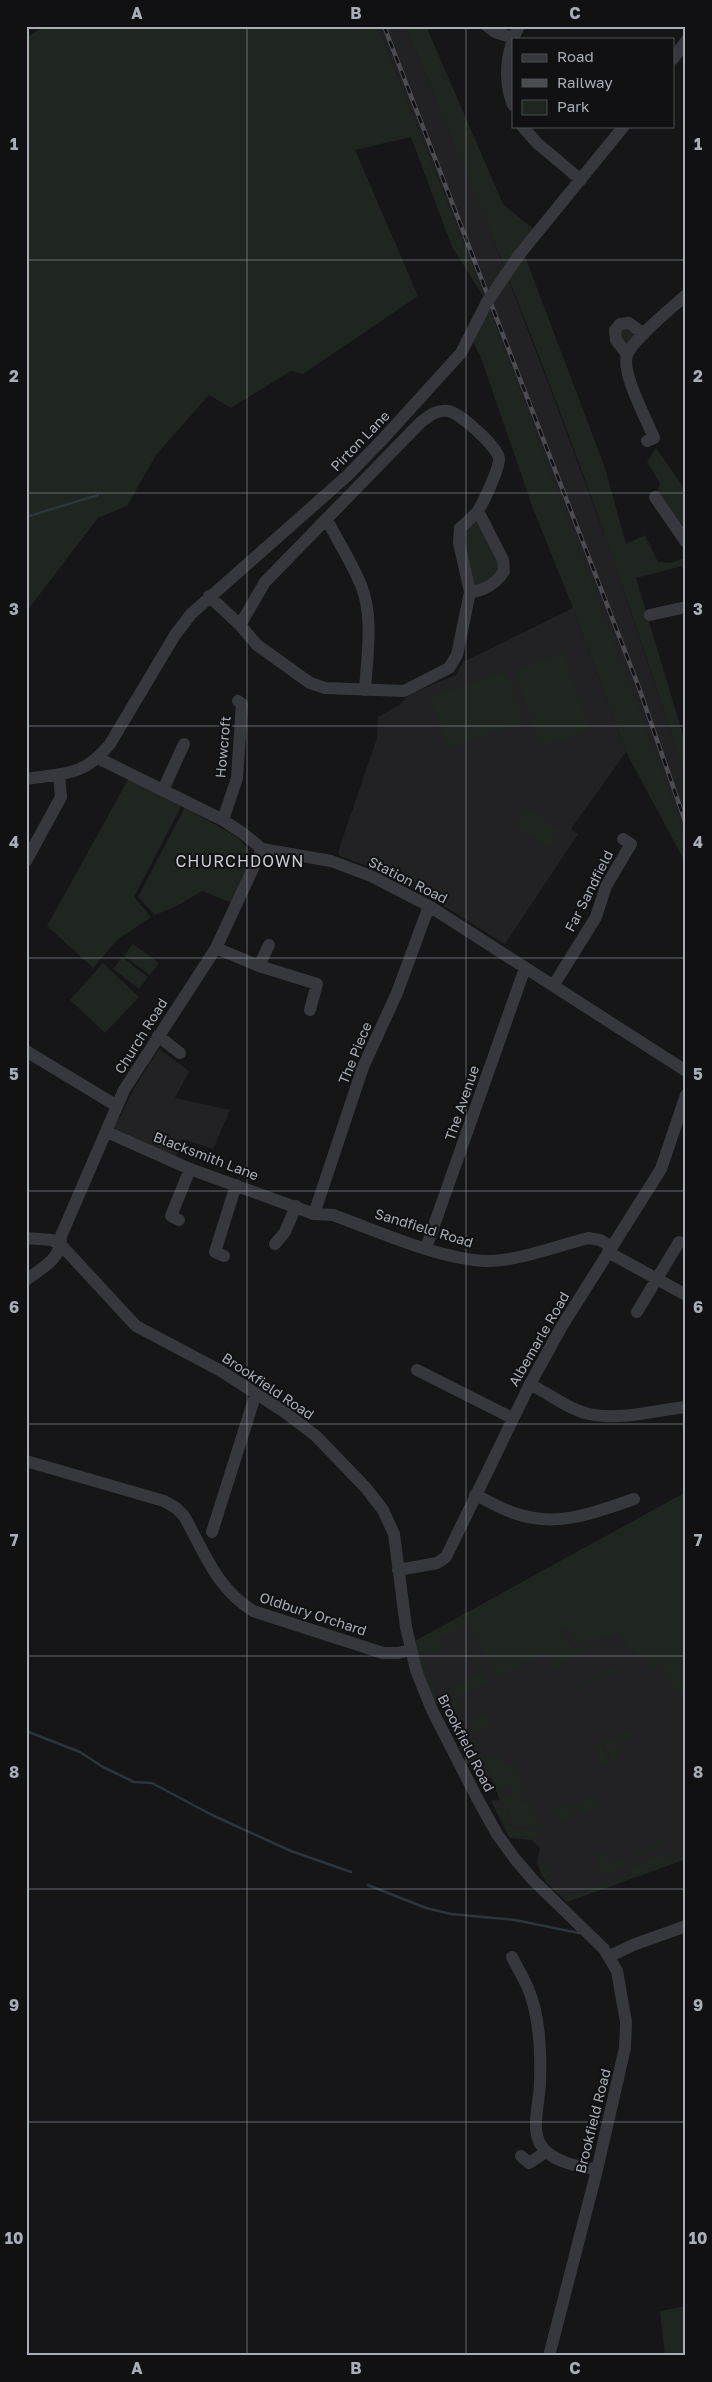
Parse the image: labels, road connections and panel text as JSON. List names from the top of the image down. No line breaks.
{"streets":{"street":["Pirton Lane","Howcroft","Station Road","Far Sandfield","Church Road","The Piece","The Avenue","Blacksmith Lane","Sandfield Road","Albemarle Road","Brookfield Road","Oldbury Orchard"]},"crossings":[["Pirton Lane","Station Road"],["Howcroft","Station Road"],["Station Road","Far Sandfield"],["Station Road","Church Road"],["Station Road","The Piece"],["Station Road","The Avenue"],["Church Road","Blacksmith Lane"],["Church Road","Brookfield Road"],["The Piece","Blacksmith Lane"],["The Piece","Sandfield Road"],["The Avenue","Sandfield Road"],["Blacksmith Lane","Sandfield Road"],["Sandfield Road","Albemarle Road"],["Albemarle Road","Brookfield Road"],["Brookfield Road","Oldbury Orchard"]],"districts":["CHURCHDOWN"],"legend":["Road","Railway","Park"],"grid":{"columns":["A","B","C"],"rows":["1","2","3","4","5","6","7","8","9","10"]}}
